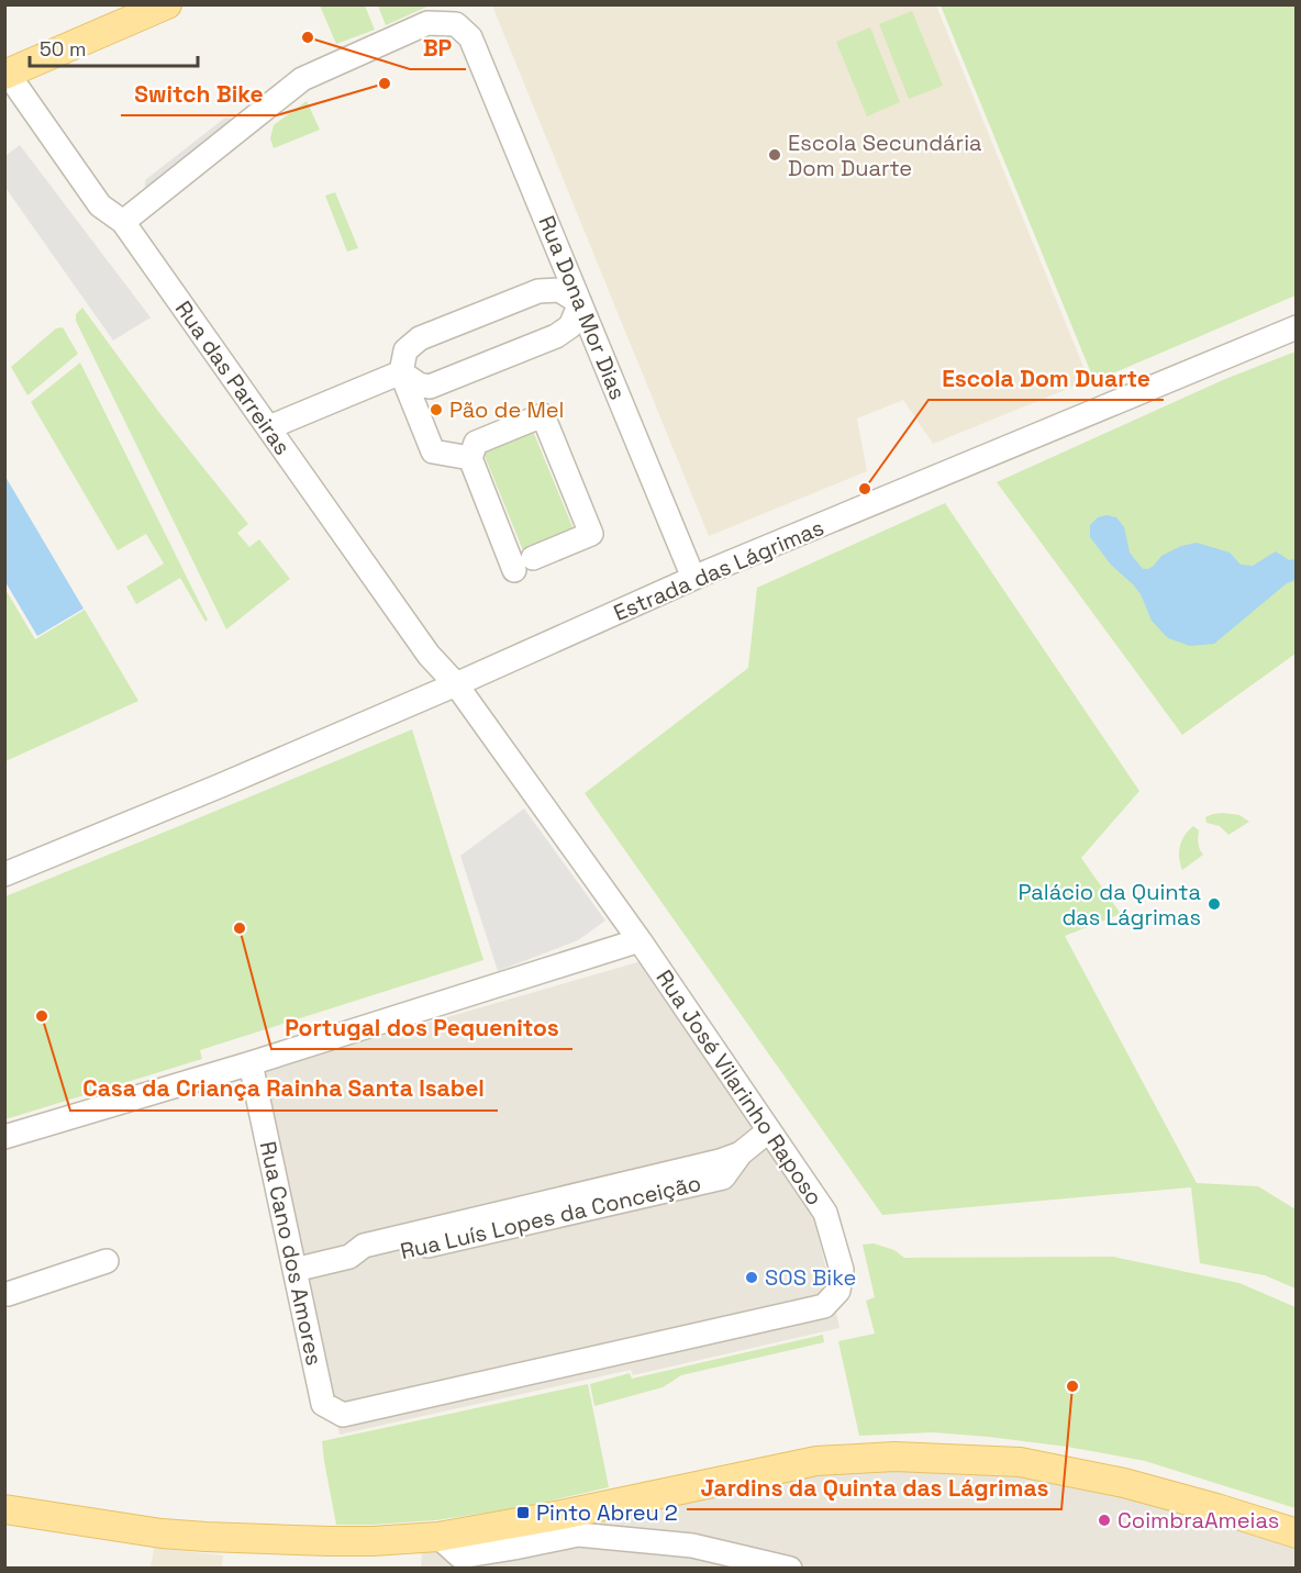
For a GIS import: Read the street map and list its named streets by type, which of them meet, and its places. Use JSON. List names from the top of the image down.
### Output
{
  "streets": {
    "street": [
      "Rua Dona Mor Dias",
      "Rua das Parreiras",
      "Estrada das Lágrimas",
      "Rua José Vilarinho Raposo",
      "Rua Luís Lopes da Conceição",
      "Rua Cano dos Amores"
    ]
  },
  "crossings": [
    ["Rua Dona Mor Dias", "Rua das Parreiras"],
    ["Rua Dona Mor Dias", "Estrada das Lágrimas"],
    ["Rua das Parreiras", "Estrada das Lágrimas"],
    ["Rua das Parreiras", "Rua José Vilarinho Raposo"],
    ["Estrada das Lágrimas", "Rua José Vilarinho Raposo"],
    ["Rua José Vilarinho Raposo", "Rua Luís Lopes da Conceição"],
    ["Rua José Vilarinho Raposo", "Rua Cano dos Amores"],
    ["Rua Luís Lopes da Conceição", "Rua Cano dos Amores"]
  ],
  "places": {
    "other": [
      "BP",
      "Switch Bike",
      "Escola Secundária Dom Duarte",
      "Pão de Mel",
      "Escola Dom Duarte",
      "Palácio da Quinta das Lágrimas",
      "Portugal dos Pequenitos",
      "Casa da Criança Rainha Santa Isabel",
      "SOS Bike",
      "Jardins da Quinta das Lágrimas",
      "CoimbraAmeias"
    ],
    "transit": ["Pinto Abreu 2"]
  },
  "scale_bar": "50 m"
}
